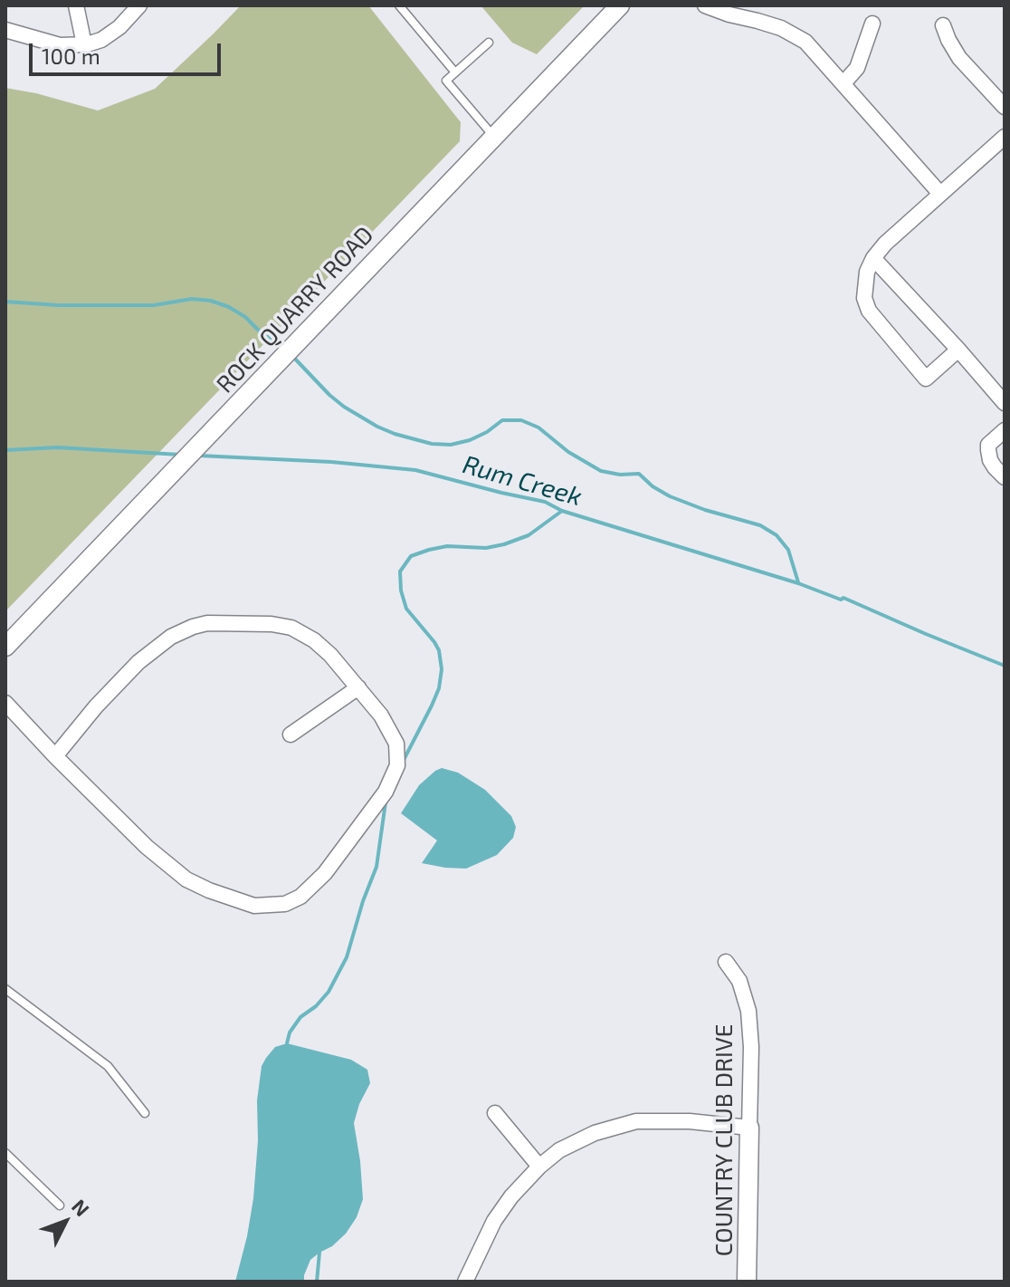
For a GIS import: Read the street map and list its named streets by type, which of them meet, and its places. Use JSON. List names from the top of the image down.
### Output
{
  "streets": {
    "street": ["ROCK QUARRY ROAD", "COUNTRY CLUB DRIVE"]
  },
  "water": ["Rum Creek"],
  "scale_bar": "100 m",
  "north": "top right"
}
